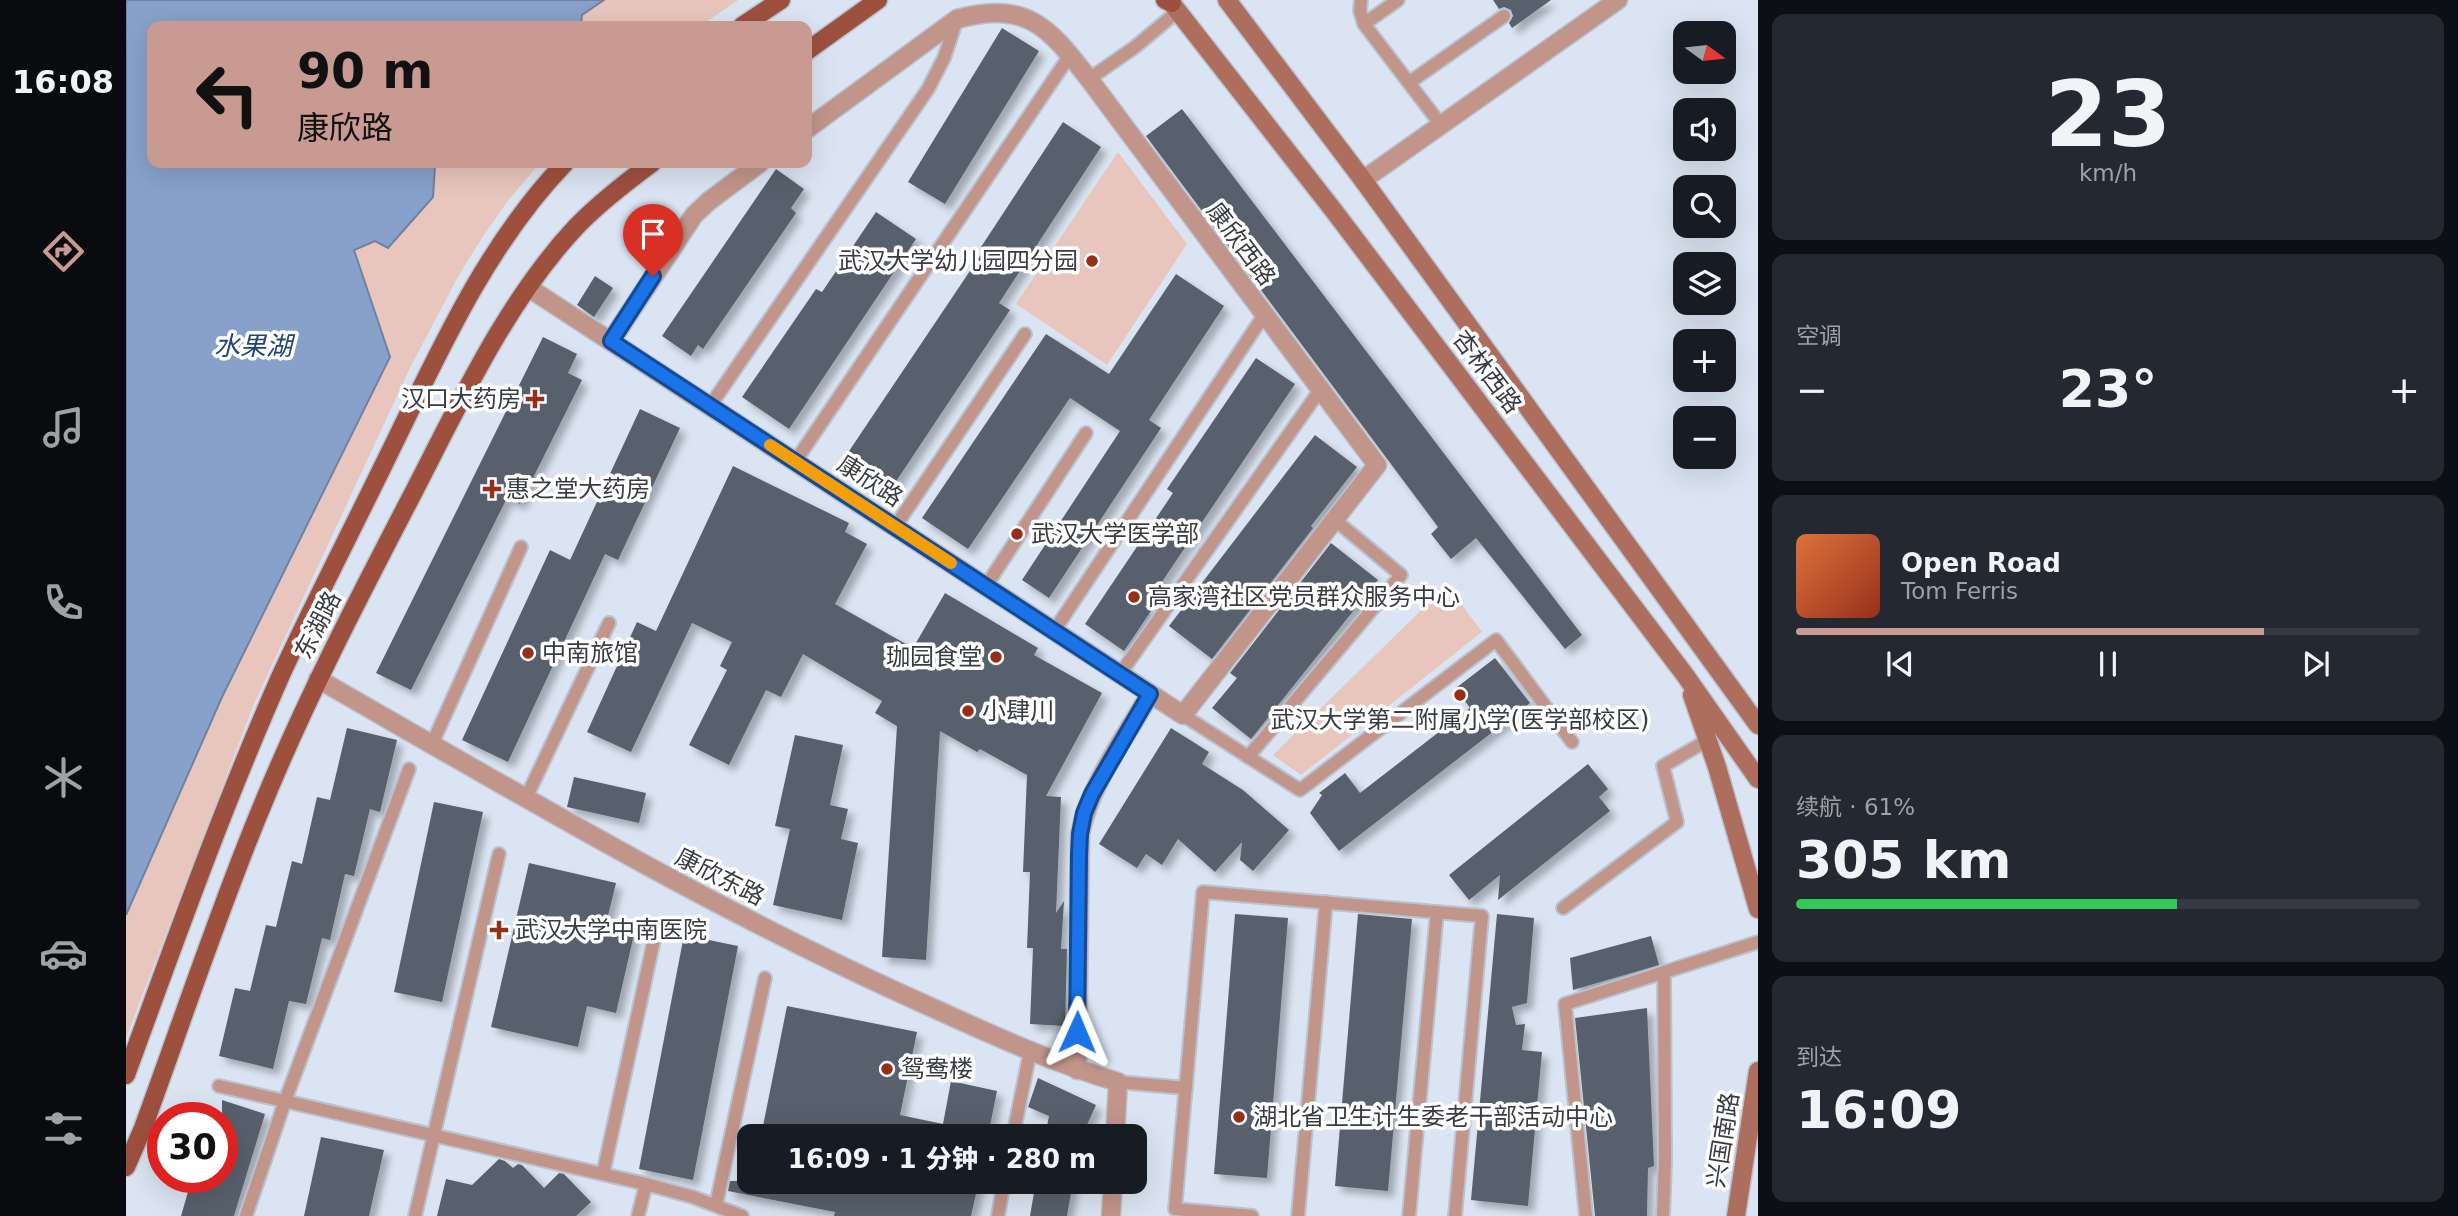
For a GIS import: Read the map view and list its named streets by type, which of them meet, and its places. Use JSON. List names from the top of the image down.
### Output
{
  "streets": {
    "main road": ["杏林西路", "东湖路", "兴国南路"],
    "street": ["康欣西路", "康欣路", "康欣东路"]
  },
  "crossings": [
    ["康欣西路", "康欣路"],
    ["康欣路", "东湖路"],
    ["东湖路", "康欣东路"]
  ],
  "water": ["水果湖"],
  "places": {
    "other": [
      "武汉大学幼儿园四分园",
      "武汉大学医学部",
      "高家湾社区党员群众服务中心",
      "中南旅馆",
      "珈园食堂",
      "武汉大学第二附属小学(医学部校区)",
      "小肆川",
      "鸳鸯楼",
      "湖北省卫生计生委老干部活动中心"
    ],
    "health": ["汉口大药房", "惠之堂大药房", "武汉大学中南医院"]
  },
  "north": "right",
  "page": {
    "tabs": "16:08",
    "tile": [
      ["23", "km/h"],
      "空调",
      ["续航 · 61%", "305 km"],
      ["到达", "16:09"]
    ],
    "map_buttons": ["+", "−"],
    "turn": ["90 m", "康欣路"],
    "heat": ["−", "23°", "+"],
    "song": ["Open Road", "Tom Ferris"],
    "limit": "30",
    "trip": "16:09 · 1 分钟 · 280 m"
  }
}
